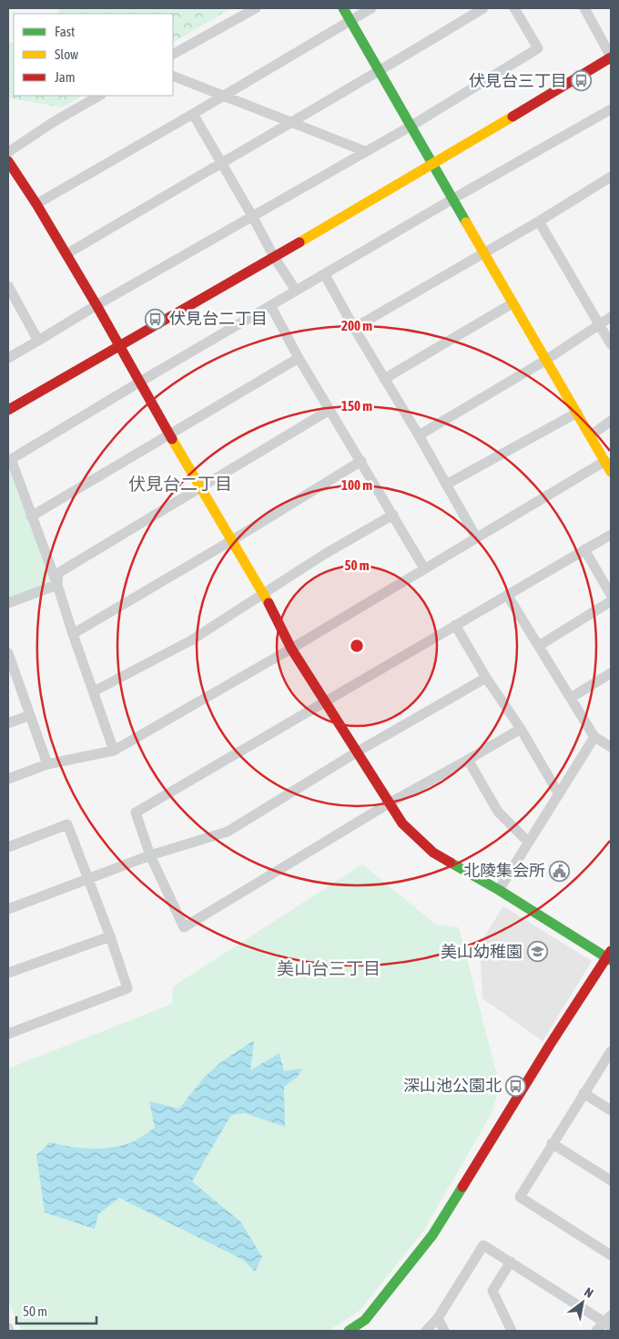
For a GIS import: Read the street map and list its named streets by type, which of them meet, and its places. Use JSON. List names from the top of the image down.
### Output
{
  "districts": ["伏見台二丁目", "美山台三丁目"],
  "places": {
    "bus stop": ["伏見台三丁目", "伏見台二丁目", "深山池公園北"],
    "public building": ["北陵集会所"],
    "school or university": ["美山幼稚園"]
  },
  "legend": ["Fast", "Slow", "Jam"],
  "scale_bar": "50 m",
  "north": "top right",
  "rings": [
    "200 m",
    "150 m",
    "100 m",
    "50 m"
  ]
}
